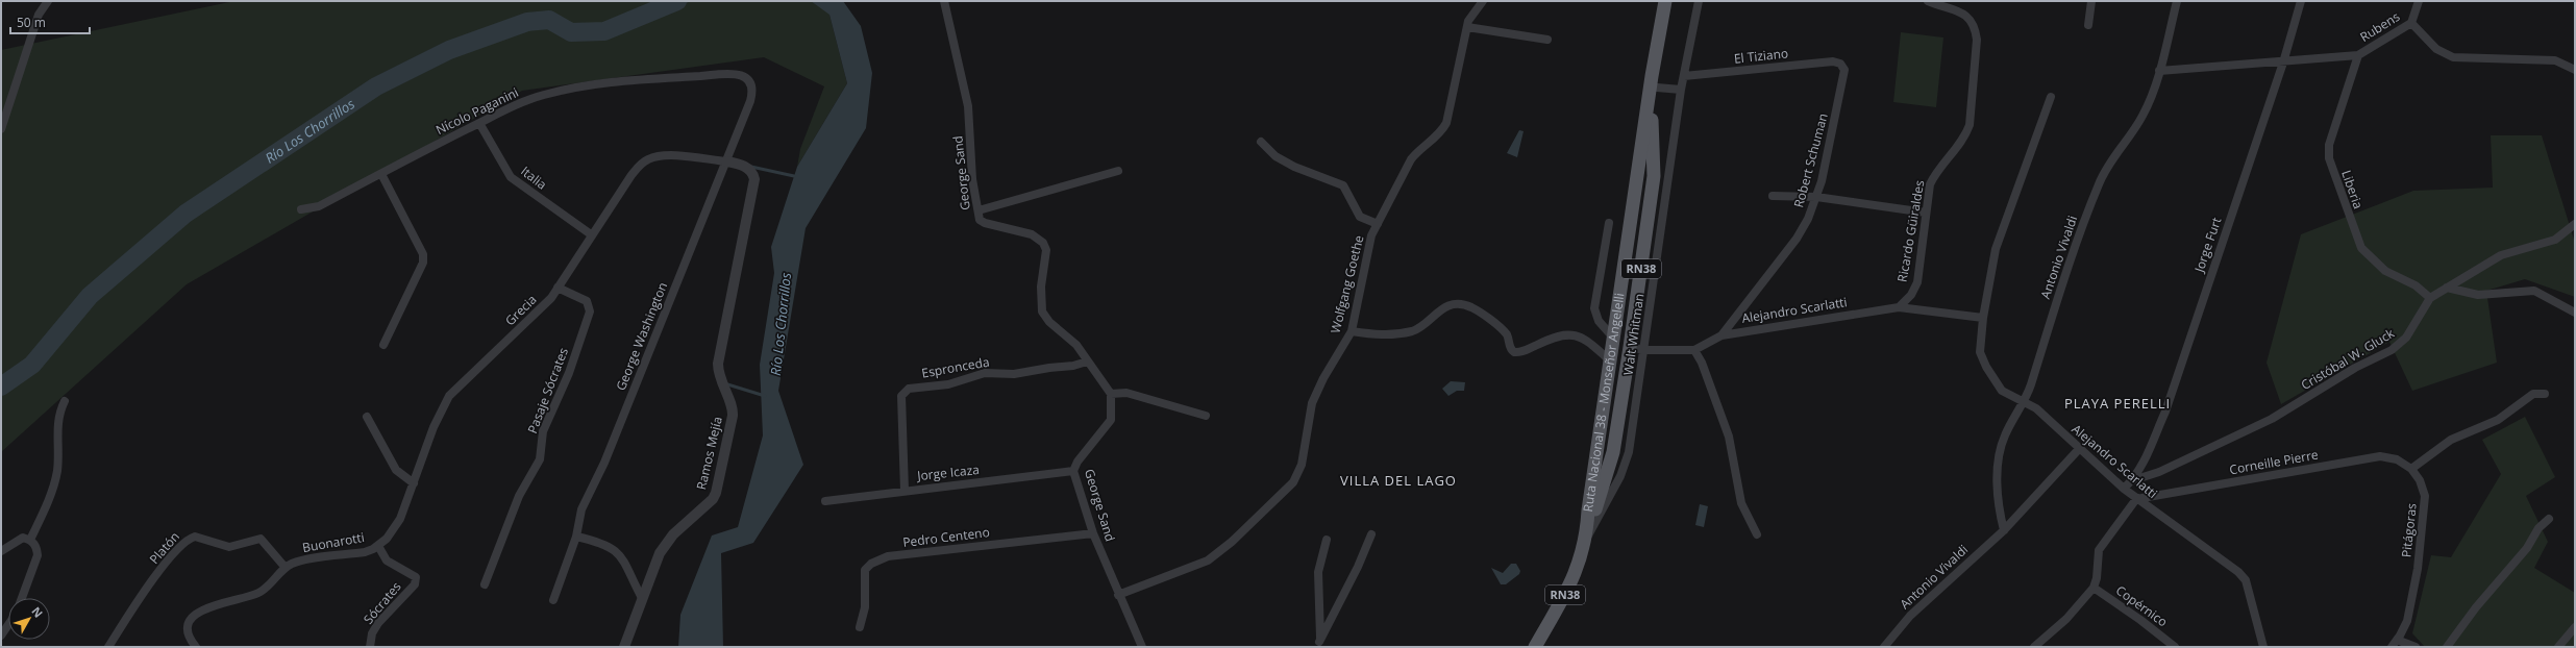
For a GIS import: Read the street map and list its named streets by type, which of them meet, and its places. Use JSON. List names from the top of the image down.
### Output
{
  "streets": {
    "main road": ["RN38", "Ruta Nacional 38 - Monseñor Angelelli"],
    "street": [
      "Rubens",
      "El Tiziano",
      "Nícolo Paganini",
      "Robert Schuman",
      "George Sand",
      "Italia",
      "Liberia",
      "Ricardo Güiraldes",
      "Jorge Furt",
      "Antonio Vivaldi",
      "Wolfgang Goethe",
      "Grecia",
      "Alejandro Scarlatti",
      "Walt Whitman",
      "George Washington",
      "Cristóbal W. Gluck",
      "Espronceda",
      "Pasaje Sócrates",
      "Ramos Mejía",
      "Corneille Pierre",
      "Jorge Icaza",
      "Pitágoras",
      "Pedro Centeno",
      "Buonarotti",
      "Platón",
      "Sócrates",
      "Copérnico"
    ]
  },
  "crossings": [
    ["Rubens", "Liberia"],
    ["Rubens", "Jorge Furt"],
    ["Rubens", "Antonio Vivaldi"],
    ["El Tiziano", "Robert Schuman"],
    ["El Tiziano", "Walt Whitman"],
    ["Nícolo Paganini", "Italia"],
    ["Nícolo Paganini", "George Washington"],
    ["Robert Schuman", "Alejandro Scarlatti"],
    ["George Sand", "Wolfgang Goethe"],
    ["George Sand", "Espronceda"],
    ["George Sand", "Jorge Icaza"],
    ["George Sand", "Pedro Centeno"],
    ["Italia", "Grecia"],
    ["Liberia", "Cristóbal W. Gluck"],
    ["Ricardo Güiraldes", "Alejandro Scarlatti"],
    ["Jorge Furt", "Alejandro Scarlatti"],
    ["Jorge Furt", "Cristóbal W. Gluck"],
    ["Antonio Vivaldi", "Alejandro Scarlatti"],
    ["Grecia", "George Washington"],
    ["Grecia", "Pasaje Sócrates"],
    ["Grecia", "Ramos Mejía"],
    ["Grecia", "Buonarotti"],
    ["Grecia", "Sócrates"],
    ["Alejandro Scarlatti", "Walt Whitman"],
    ["Alejandro Scarlatti", "Ruta Nacional 38 - Monseñor Angelelli"],
    ["Alejandro Scarlatti", "Corneille Pierre"],
    ["Walt Whitman", "Ruta Nacional 38 - Monseñor Angelelli"],
    ["George Washington", "Ramos Mejía"],
    ["Espronceda", "Jorge Icaza"],
    ["Corneille Pierre", "Pitágoras"],
    ["Buonarotti", "Platón"],
    ["Buonarotti", "Sócrates"]
  ],
  "districts": ["PLAYA PERELLI", "VILLA DEL LAGO"],
  "water": ["Río Los Chorrillos"],
  "scale_bar": "50 m",
  "north": "top right"
}
